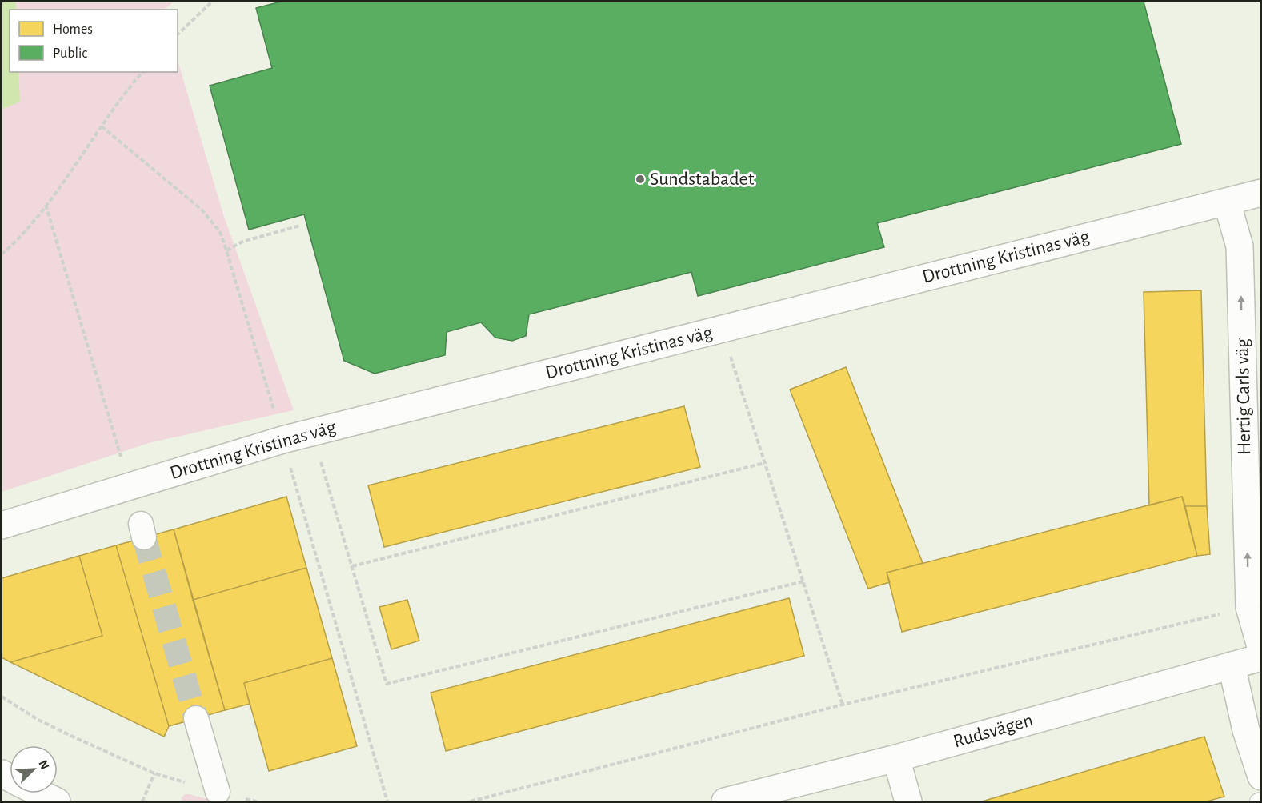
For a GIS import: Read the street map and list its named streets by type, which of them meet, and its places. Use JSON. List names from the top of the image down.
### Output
{
  "streets": {
    "street": ["Drottning Kristinas väg", "Hertig Carls väg", "Rudsvägen"]
  },
  "crossings": [
    ["Drottning Kristinas väg", "Hertig Carls väg"]
  ],
  "one_way": ["Hertig Carls väg"],
  "places": ["Sundstabadet"],
  "legend": ["Homes", "Public"],
  "north": "top right"
}
